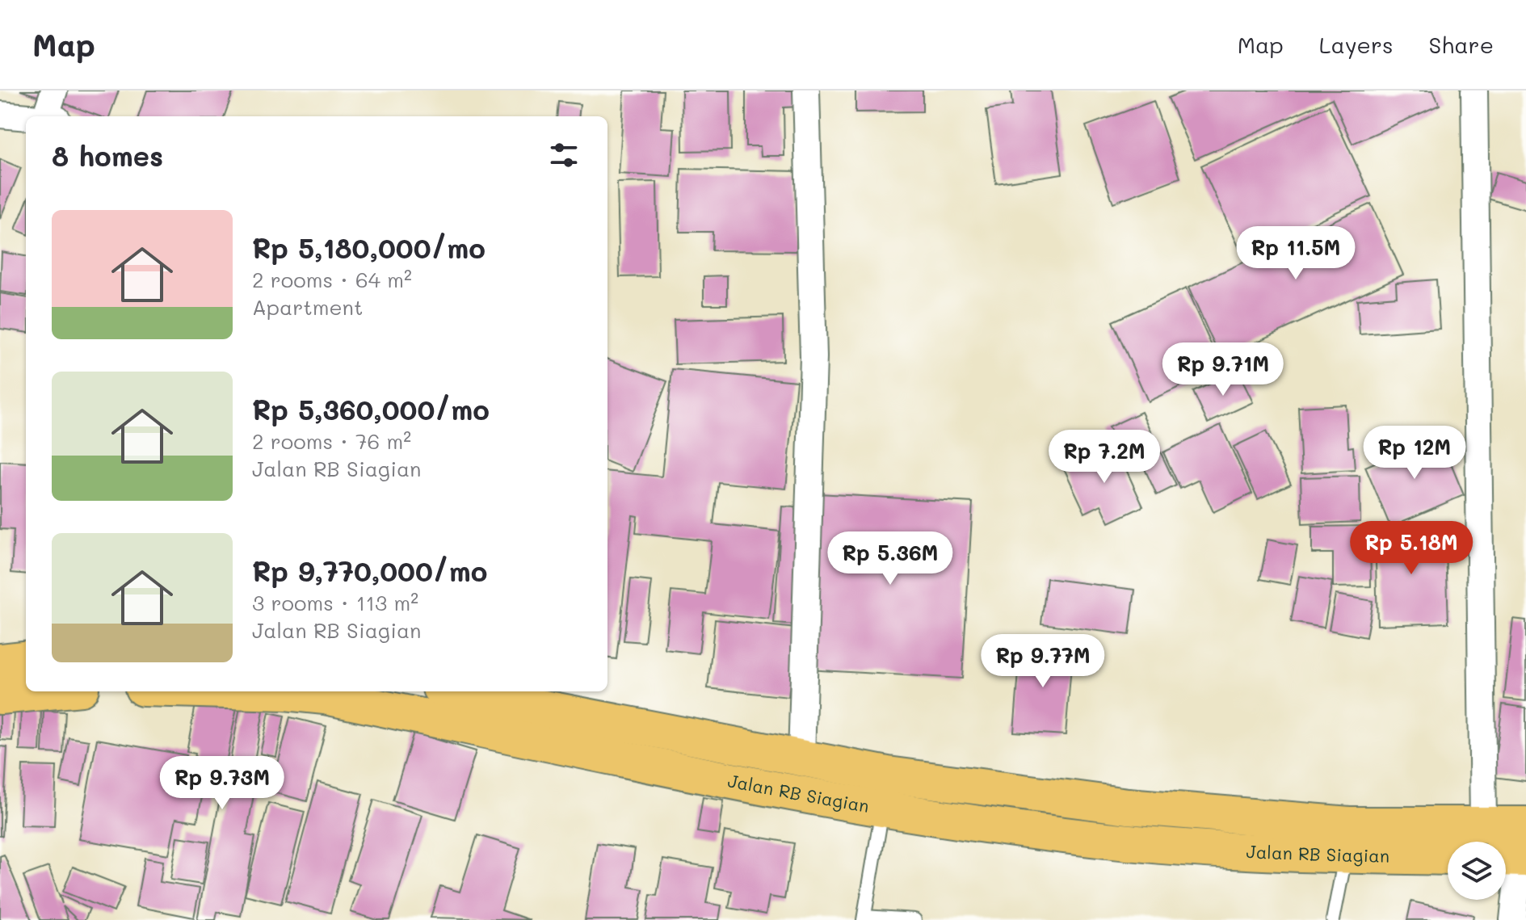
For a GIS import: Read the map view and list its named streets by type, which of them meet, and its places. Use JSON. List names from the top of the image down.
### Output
{
  "streets": {
    "highway": ["Jalan RB Siagian"]
  },
  "page": {
    "header": "Map",
    "nav": ["Map", "Layers", "Share"],
    "heading": "8 homes",
    "list": [
      {
        "name": "Rp 5,180,000/mo",
        "note": "2 rooms · 64 m² · Apartment"
      },
      {
        "name": "Rp 5,360,000/mo",
        "note": "2 rooms · 76 m² · Jalan RB Siagian"
      },
      {
        "name": "Rp 9,770,000/mo",
        "note": "3 rooms · 113 m² · Jalan RB Siagian"
      }
    ],
    "price": [
      "Rp 11.5M",
      "Rp 9.71M",
      "Rp 12M",
      "Rp 7.2M",
      "Rp 5.18M",
      "Rp 5.36M",
      "Rp 9.77M",
      "Rp 9.73M"
    ]
  }
}
